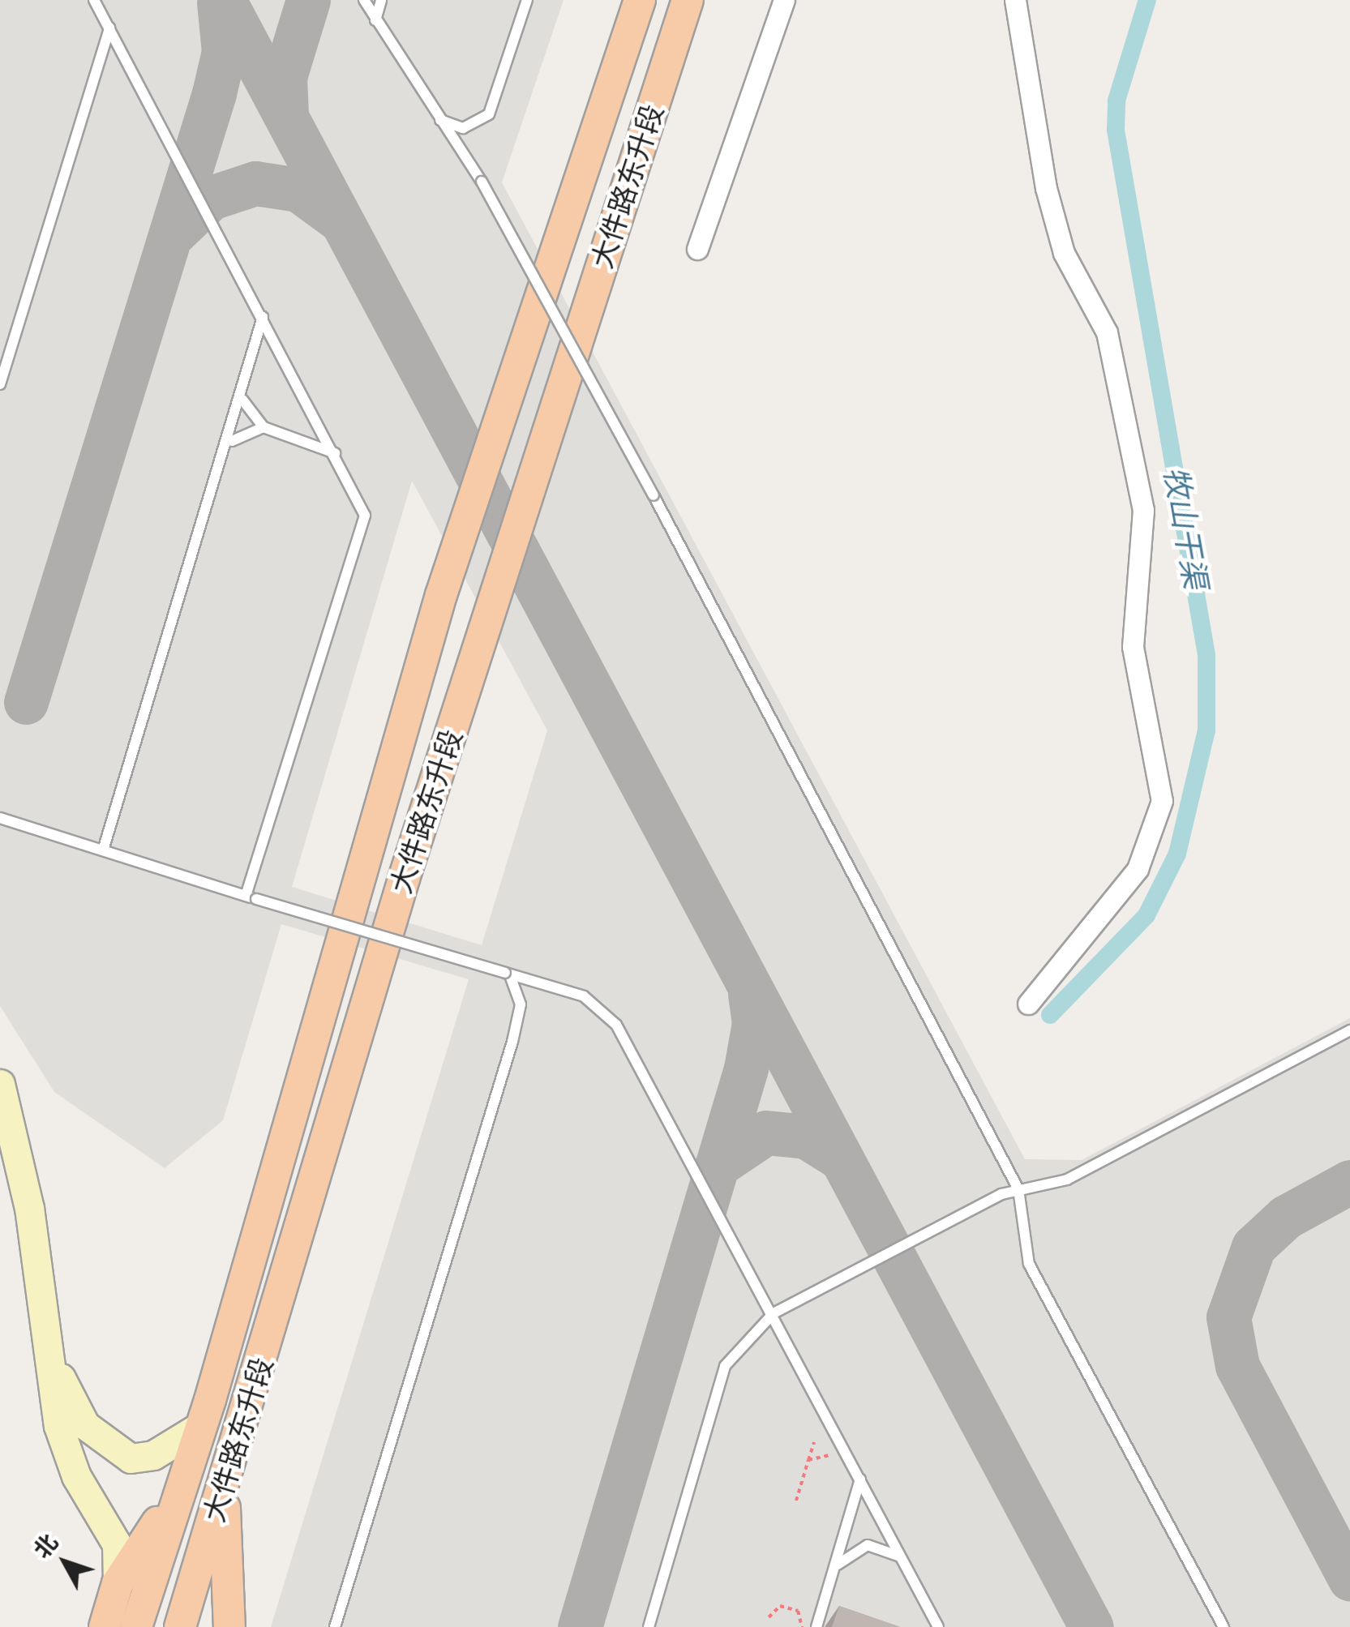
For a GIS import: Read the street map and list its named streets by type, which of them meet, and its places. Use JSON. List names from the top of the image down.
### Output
{
  "streets": {
    "main road": ["大件路东升段"]
  },
  "water": ["牧山干渠"],
  "north": "top left"
}
